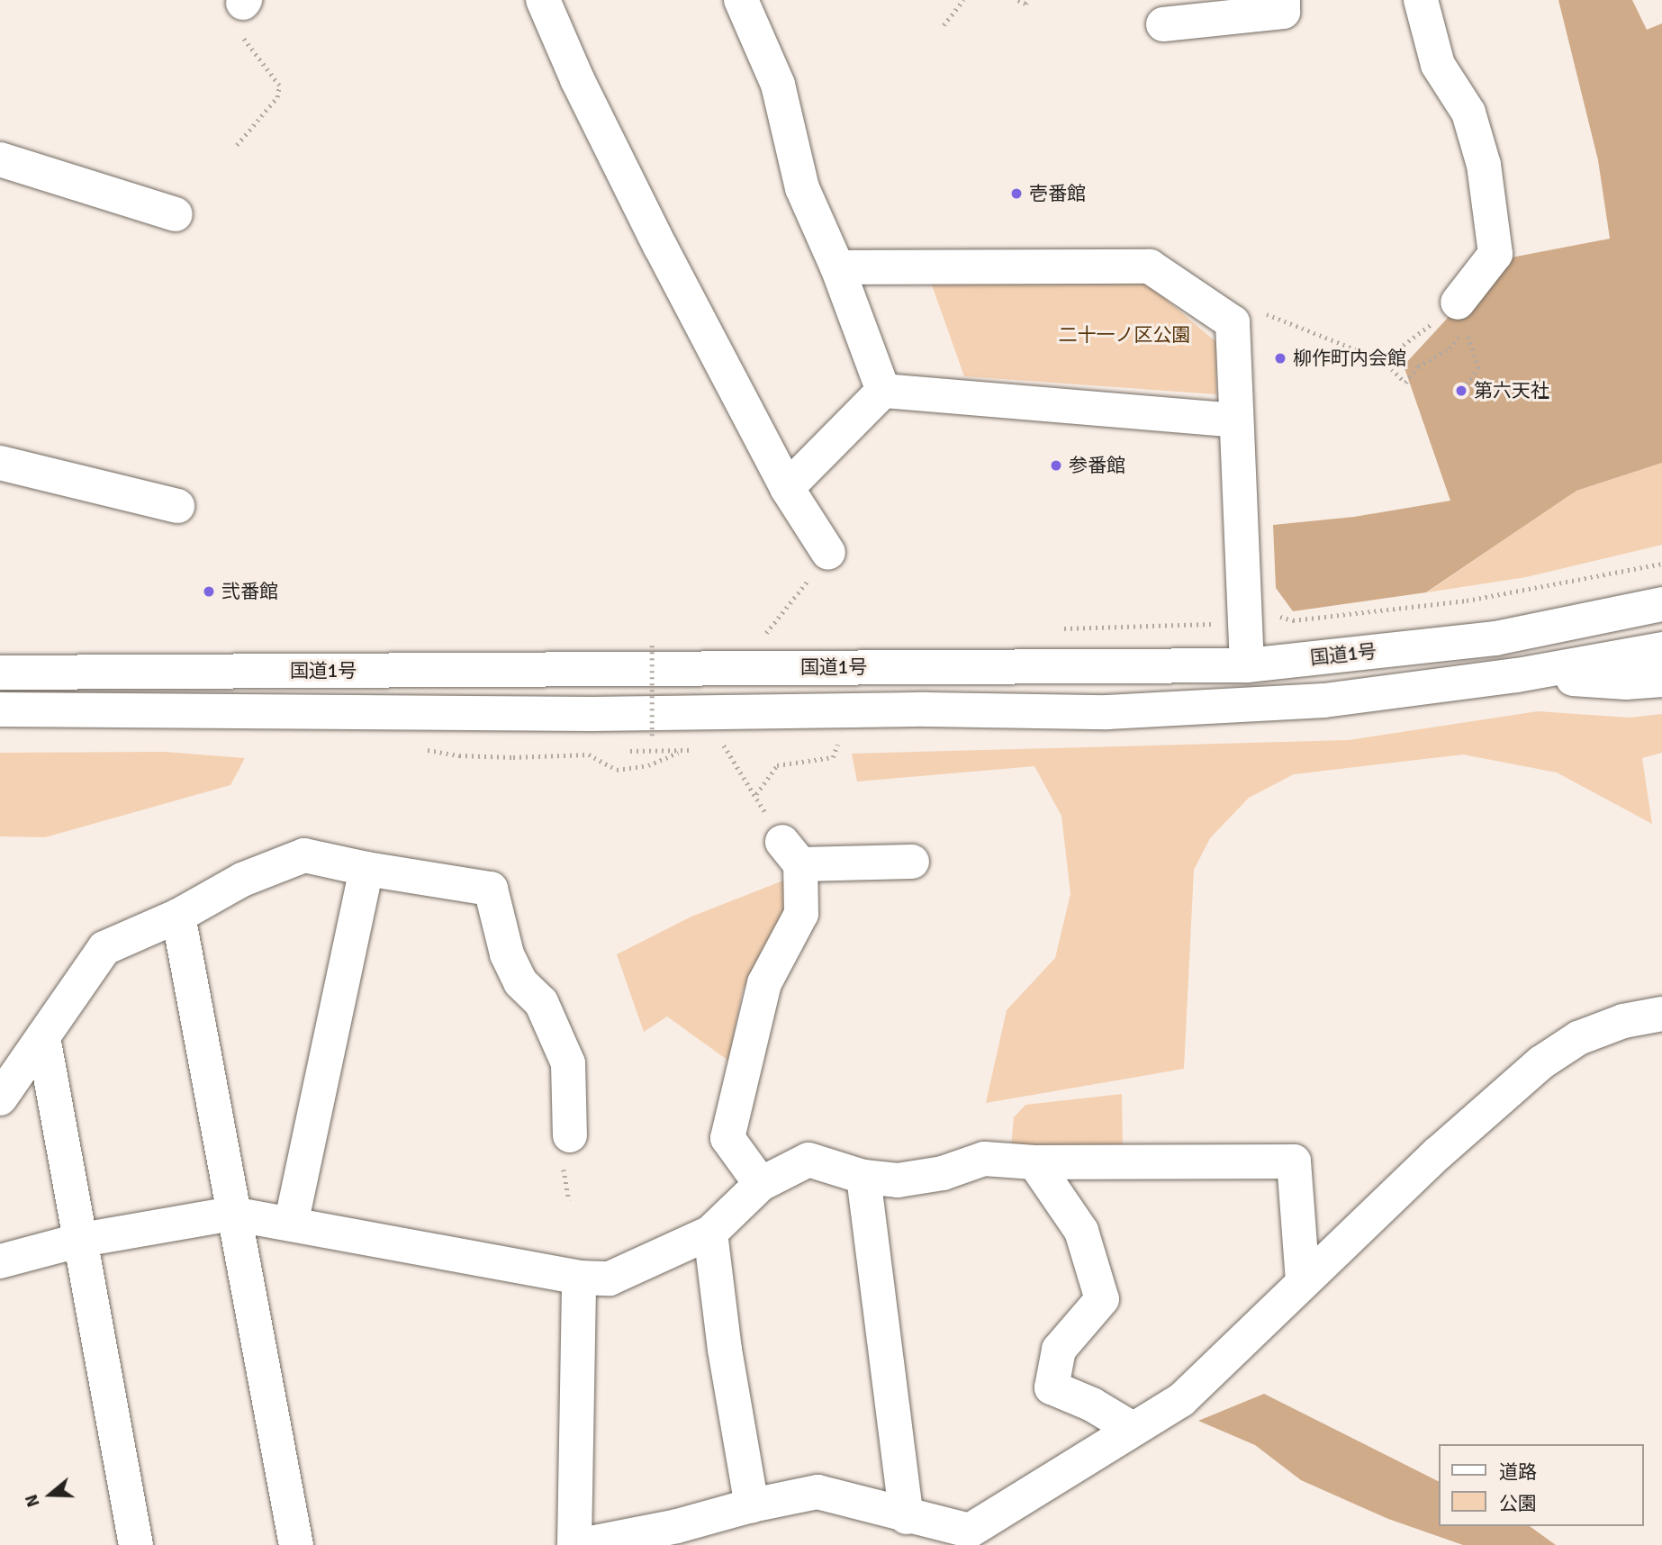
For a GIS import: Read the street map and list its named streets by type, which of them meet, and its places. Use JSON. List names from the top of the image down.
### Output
{
  "streets": {
    "main road": ["国道1号"]
  },
  "parks": ["二十一ノ区公園"],
  "places": [
    "壱番館",
    "柳作町内会館",
    "第六天社",
    "参番館",
    "弐番館"
  ],
  "legend": ["道路", "公園"],
  "north": "left"
}
